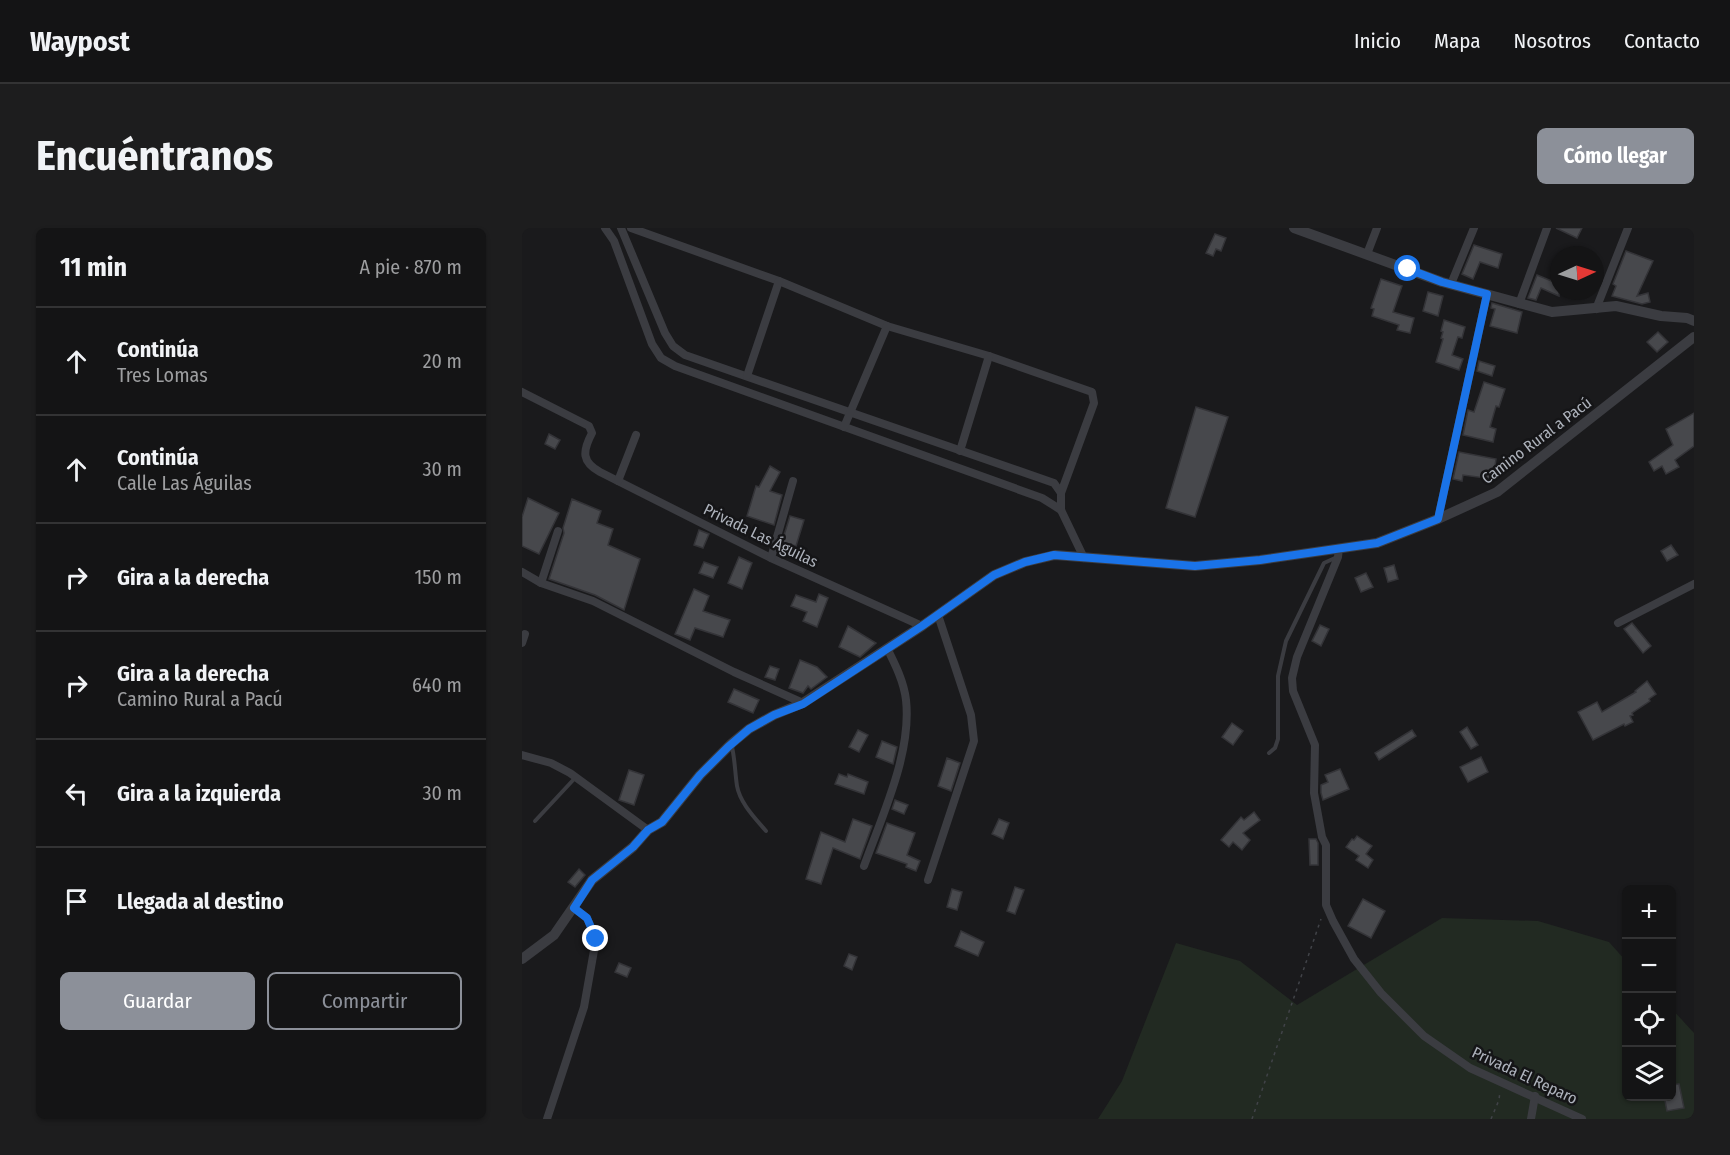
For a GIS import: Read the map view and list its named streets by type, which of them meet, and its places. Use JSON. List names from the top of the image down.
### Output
{
  "streets": {
    "street": ["Camino Rural a Pacú", "Privada Las Águilas", "Privada El Reparo"]
  },
  "crossings": [
    ["Camino Rural a Pacú", "Privada Las Águilas"],
    ["Camino Rural a Pacú", "Privada El Reparo"]
  ],
  "north": "right",
  "page": {
    "header": "Waypost",
    "nav": [
      "Inicio",
      "Mapa",
      "Nosotros",
      "Contacto"
    ],
    "buttons": [
      "Cómo llegar",
      ["Guardar", "Compartir"]
    ],
    "title": "Encuéntranos",
    "heading": ["11 min", "A pie · 870 m"],
    "list": [
      ["Continúa", "Tres Lomas", "20 m"],
      ["Continúa", "Calle Las Águilas", "30 m"],
      ["Gira a la derecha", "150 m"],
      ["Gira a la derecha", "Camino Rural a Pacú", "640 m"],
      ["Gira a la izquierda", "30 m"],
      "Llegada al destino"
    ],
    "map_buttons": ["+", "−"]
  }
}
